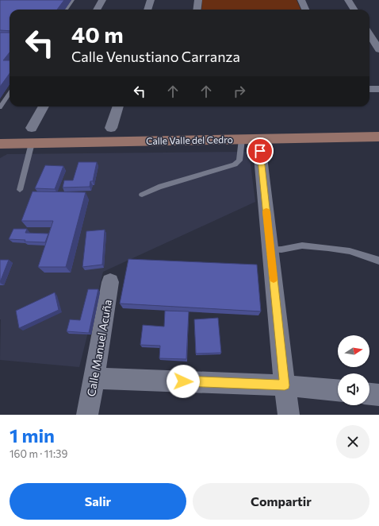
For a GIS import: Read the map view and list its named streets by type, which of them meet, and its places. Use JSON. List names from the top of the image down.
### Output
{
  "streets": {
    "street": ["Calle Valle del Cedro", "Calle Manuel Acuña"]
  },
  "north": "right",
  "page": {
    "turn": ["40 m", "Calle Venustiano Carranza"],
    "heading": ["1 min", "160 m · 11:39"],
    "buttons": ["Salir", "Compartir"]
  }
}
